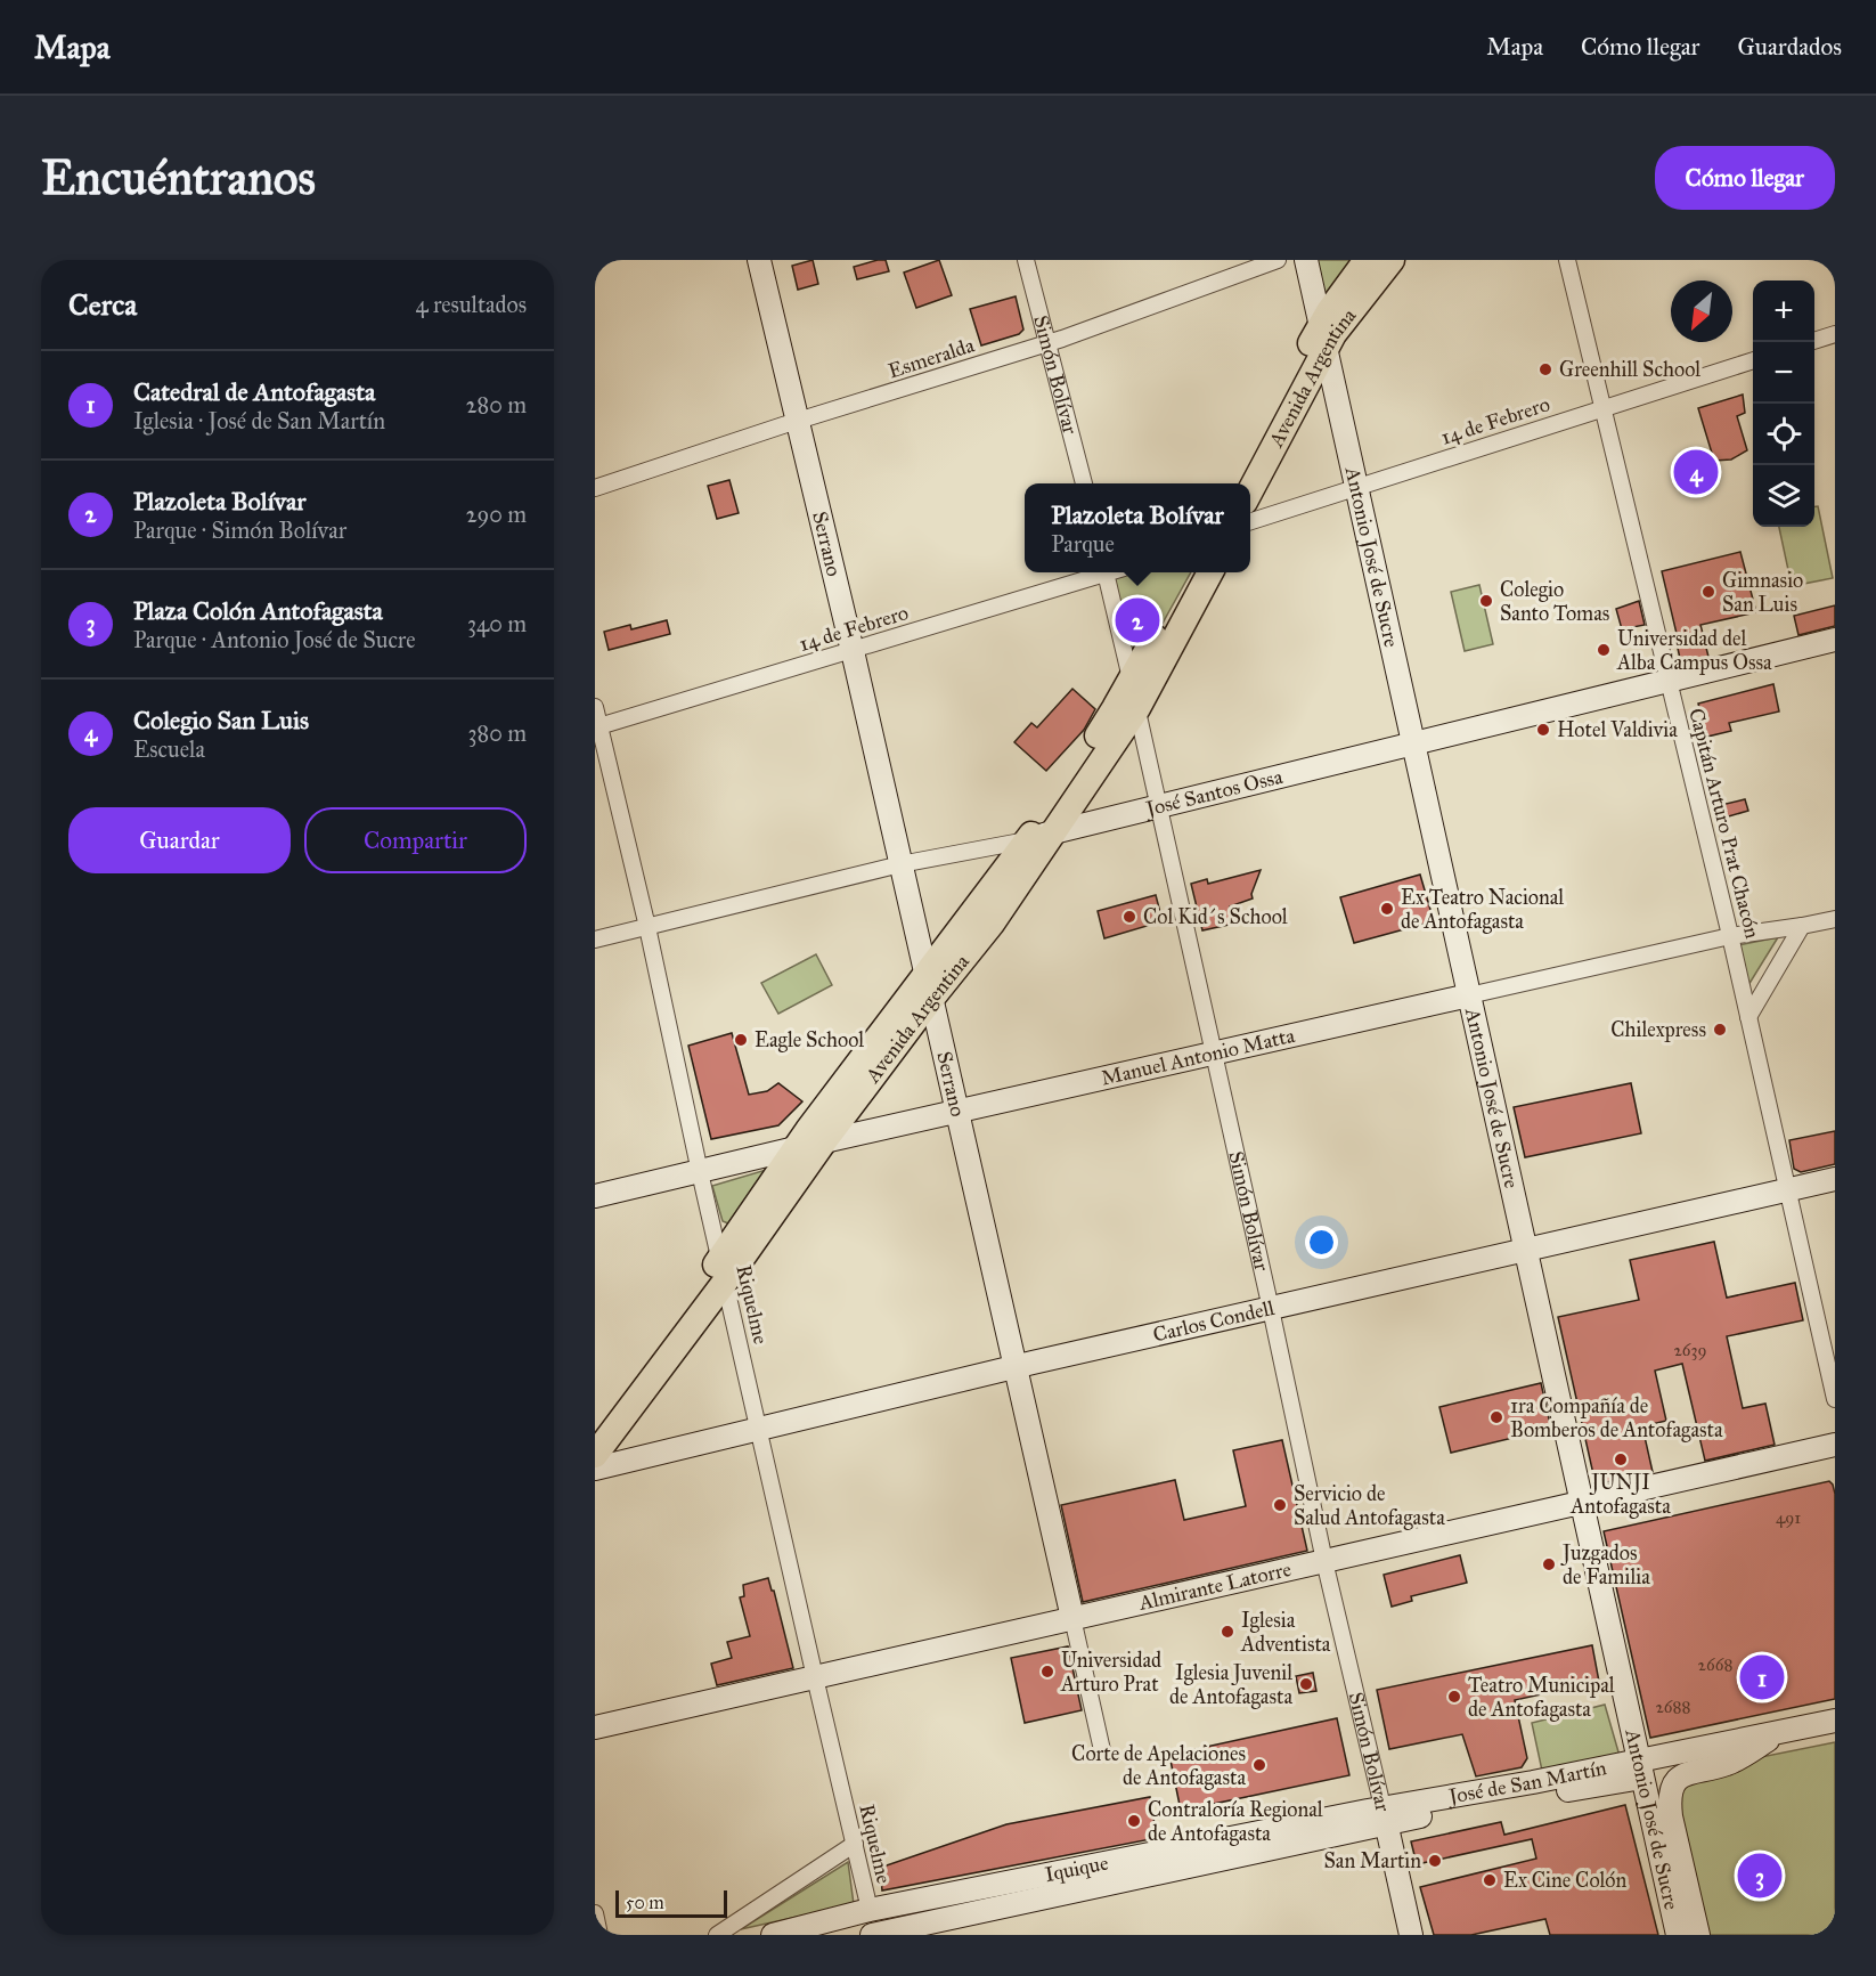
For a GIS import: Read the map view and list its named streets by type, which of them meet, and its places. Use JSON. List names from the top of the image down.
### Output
{
  "streets": {
    "main road": ["Avenida Argentina"],
    "street": [
      "Esmeralda",
      "Simón Bolívar",
      "14 de Febrero",
      "Serrano",
      "Antonio José de Sucre",
      "José Santos Ossa",
      "Capitán Arturo Prat Chacón",
      "Manuel Antonio Matta",
      "Riquelme",
      "Carlos Condell",
      "Almirante Latorre",
      "José de San Martín",
      "Iquique"
    ]
  },
  "crossings": [
    ["Esmeralda", "Simón Bolívar"],
    ["Esmeralda", "Serrano"],
    ["Simón Bolívar", "Avenida Argentina"],
    ["Simón Bolívar", "José Santos Ossa"],
    ["Simón Bolívar", "Manuel Antonio Matta"],
    ["Simón Bolívar", "Carlos Condell"],
    ["Simón Bolívar", "Almirante Latorre"],
    ["Simón Bolívar", "José de San Martín"],
    ["Simón Bolívar", "Iquique"],
    ["Avenida Argentina", "Serrano"],
    ["Avenida Argentina", "Antonio José de Sucre"],
    ["Avenida Argentina", "José Santos Ossa"],
    ["Avenida Argentina", "Manuel Antonio Matta"],
    ["Avenida Argentina", "Riquelme"],
    ["14 de Febrero", "Serrano"],
    ["14 de Febrero", "Antonio José de Sucre"],
    ["14 de Febrero", "Capitán Arturo Prat Chacón"],
    ["14 de Febrero", "Riquelme"],
    ["Serrano", "José Santos Ossa"],
    ["Serrano", "Manuel Antonio Matta"],
    ["Serrano", "Carlos Condell"],
    ["Serrano", "Almirante Latorre"],
    ["Antonio José de Sucre", "José Santos Ossa"],
    ["Antonio José de Sucre", "Manuel Antonio Matta"],
    ["Antonio José de Sucre", "Carlos Condell"],
    ["Antonio José de Sucre", "Almirante Latorre"],
    ["Antonio José de Sucre", "José de San Martín"],
    ["José Santos Ossa", "Capitán Arturo Prat Chacón"],
    ["José Santos Ossa", "Riquelme"],
    ["Capitán Arturo Prat Chacón", "Manuel Antonio Matta"],
    ["Capitán Arturo Prat Chacón", "Carlos Condell"],
    ["Manuel Antonio Matta", "Riquelme"],
    ["Riquelme", "Carlos Condell"],
    ["Riquelme", "Almirante Latorre"],
    ["Riquelme", "Iquique"],
    ["José de San Martín", "Iquique"]
  ],
  "places": [
    "Greenhill School",
    "Gimnasio San Luis",
    "Colegio Santo Tomas",
    "Universidad del Alba Campus Ossa",
    "Hotel Valdivia",
    "Ex Teatro Nacional de Antofagasta",
    "Col Kid´s School",
    "Chilexpress",
    "Eagle School",
    "1ra Compañía de Bomberos de Antofagasta",
    "JUNJI Antofagasta",
    "Servicio de Salud Antofagasta",
    "Juzgados de Familia",
    "Iglesia Adventista",
    "Universidad Arturo Prat",
    "Iglesia Juvenil de Antofagasta",
    "Teatro Municipal de Antofagasta",
    "Corte de Apelaciones de Antofagasta",
    "Contraloría Regional de Antofagasta",
    "San Martin",
    "Ex Cine Colón"
  ],
  "house_numbers": [
    "2639",
    "491",
    "2668",
    "2688"
  ],
  "scale_bar": "50 m",
  "north": "bottom left",
  "page": {
    "header": "Mapa",
    "nav": ["Mapa", "Cómo llegar", "Guardados"],
    "buttons": [
      "Cómo llegar",
      ["Guardar", "Compartir"]
    ],
    "title": "Encuéntranos",
    "heading": ["Cerca", "4 resultados"],
    "map_buttons": ["+", "−"],
    "list": [
      {
        "mark": "1",
        "name": "Catedral de Antofagasta",
        "note": "Iglesia · José de San Martín",
        "value": "280 m"
      },
      {
        "mark": "2",
        "name": "Plazoleta Bolívar",
        "note": "Parque · Simón Bolívar",
        "value": "290 m"
      },
      {
        "mark": "3",
        "name": "Plaza Colón Antofagasta",
        "note": "Parque · Antonio José de Sucre",
        "value": "340 m"
      },
      {
        "mark": "4",
        "name": "Colegio San Luis",
        "note": "Escuela",
        "value": "380 m"
      }
    ],
    "pins": [
      "4",
      "2",
      "1",
      "3"
    ],
    "popup": ["Plazoleta Bolívar", "Parque"],
    "scale": "50 m"
  }
}
